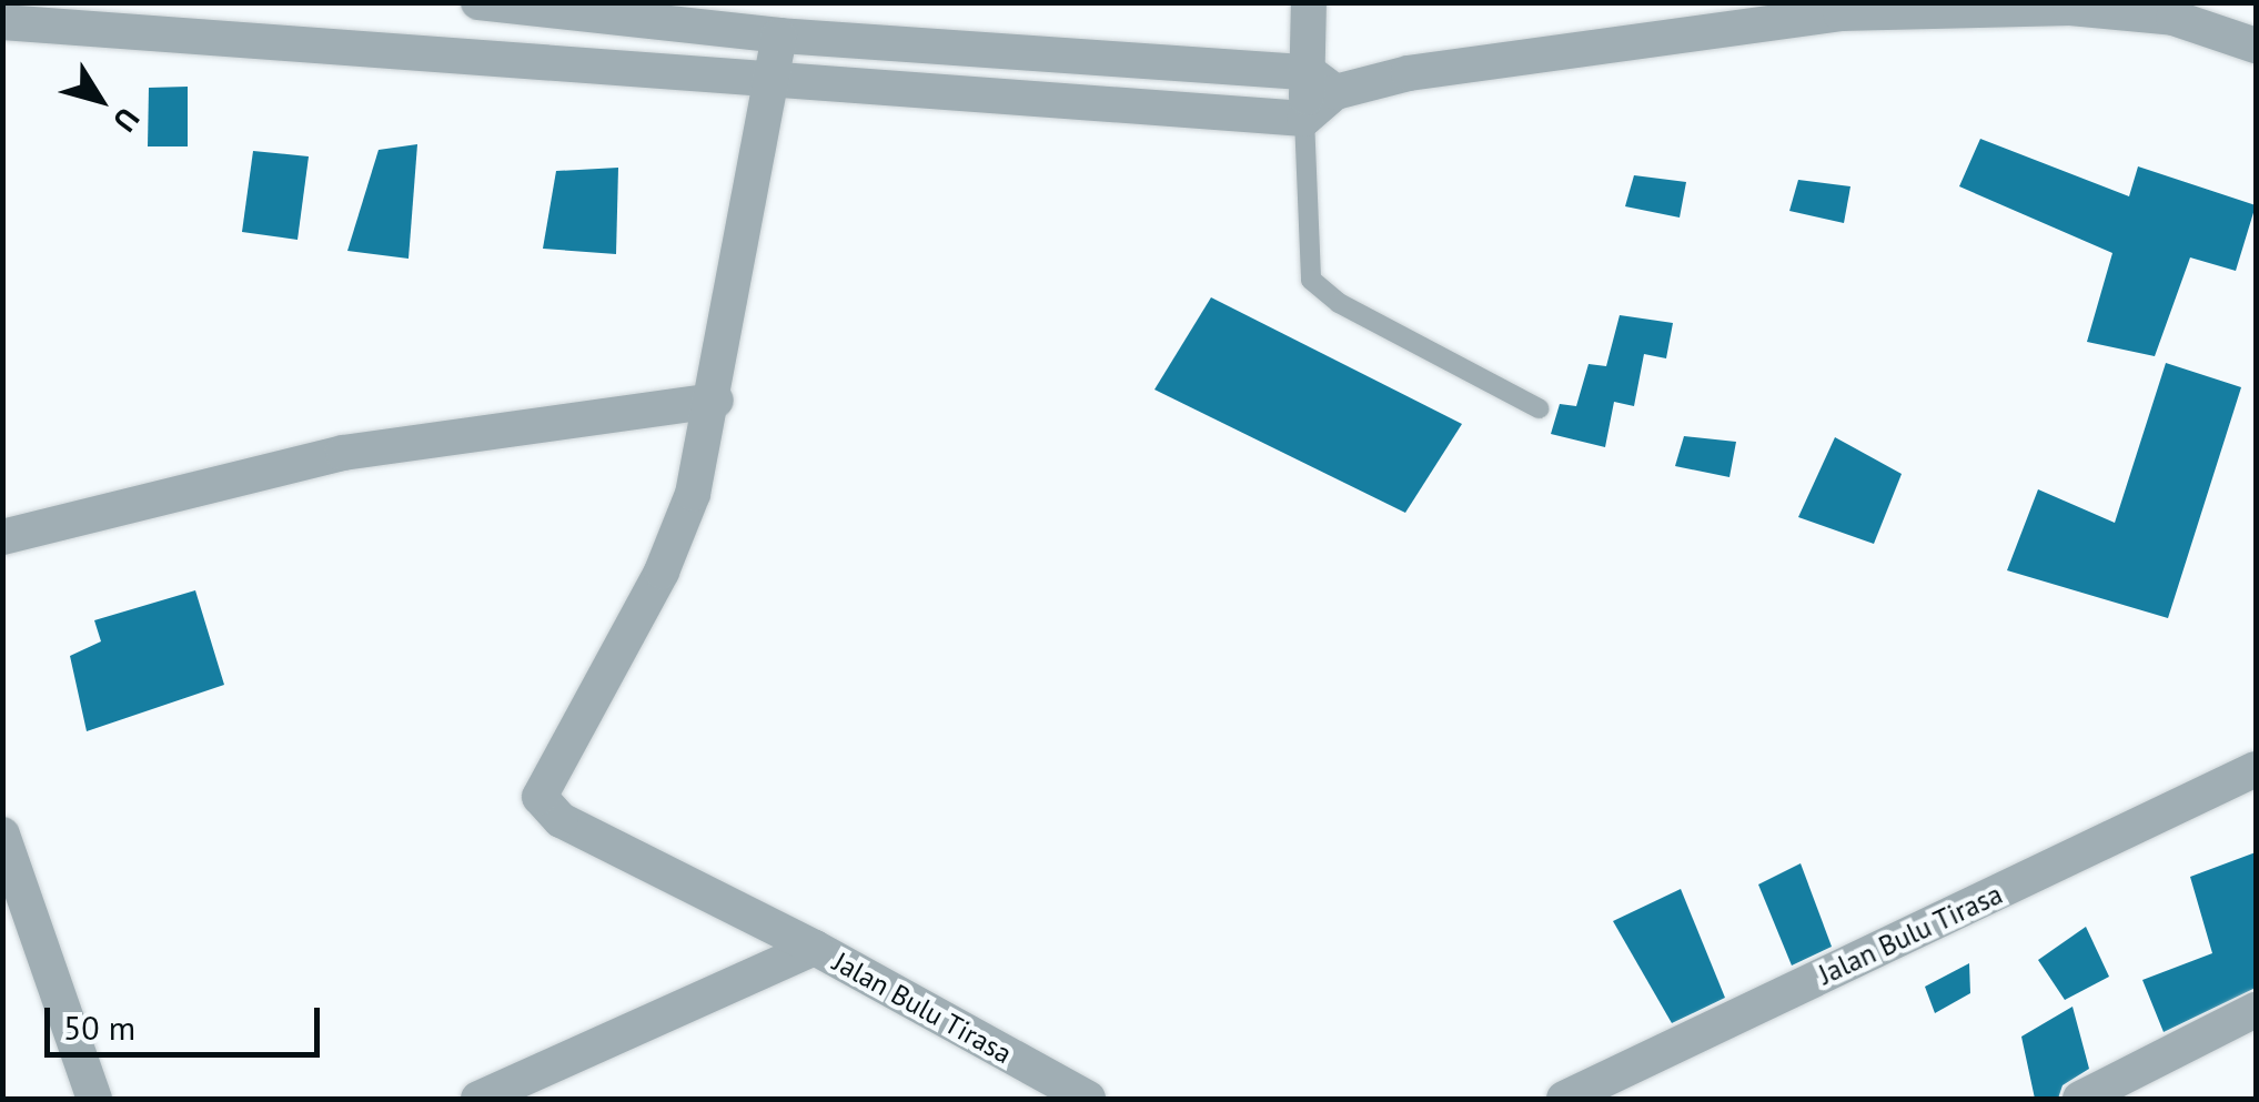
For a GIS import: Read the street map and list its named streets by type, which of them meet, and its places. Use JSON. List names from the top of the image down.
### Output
{
  "streets": {
    "street": ["Jalan Bulu Tirasa"]
  },
  "scale_bar": "50 m",
  "north": "bottom right"
}
